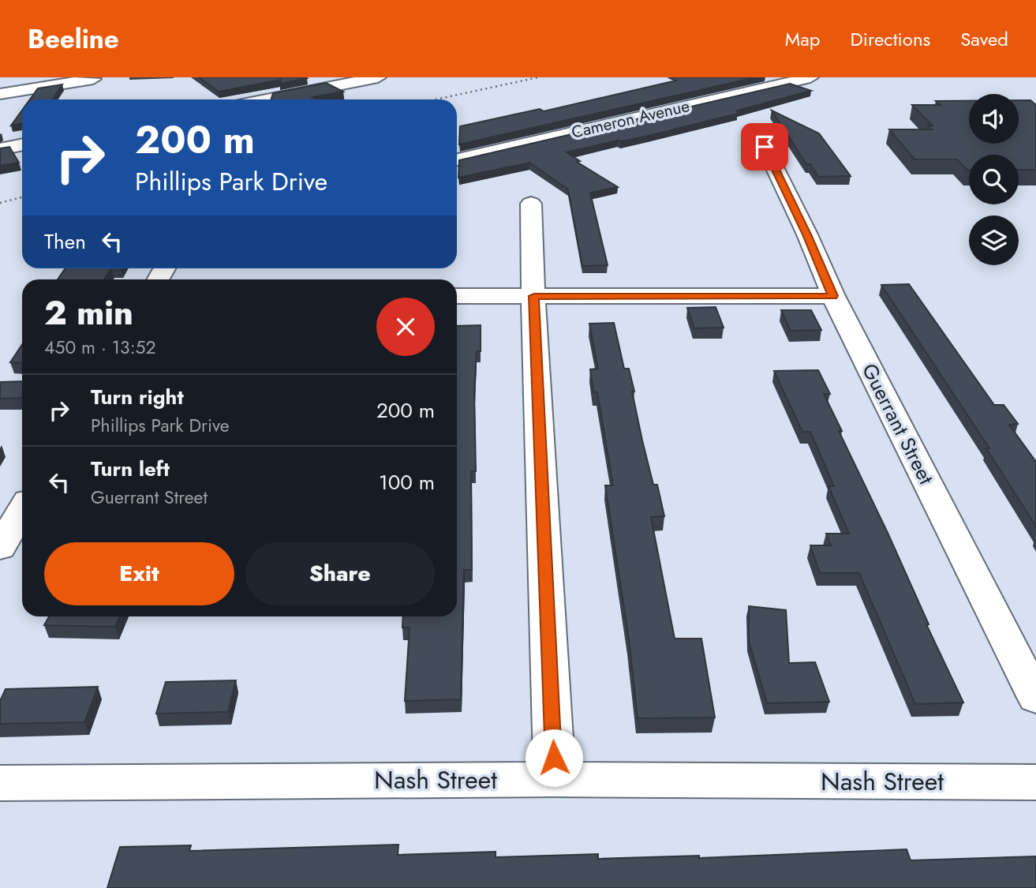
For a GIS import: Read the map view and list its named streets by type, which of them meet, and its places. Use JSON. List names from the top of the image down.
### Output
{
  "streets": {
    "street": ["Cameron Avenue", "Guerrant Street", "Nash Street"]
  },
  "page": {
    "header": "Beeline",
    "nav": ["Map", "Directions", "Saved"],
    "turn": ["200 m", "Phillips Park Drive"],
    "then": "Then",
    "heading": ["2 min", "450 m · 13:52"],
    "list": [
      {
        "name": "Turn right",
        "note": "Phillips Park Drive",
        "value": "200 m"
      },
      {
        "name": "Turn left",
        "note": "Guerrant Street",
        "value": "100 m"
      }
    ],
    "buttons": ["Exit", "Share"]
  }
}
